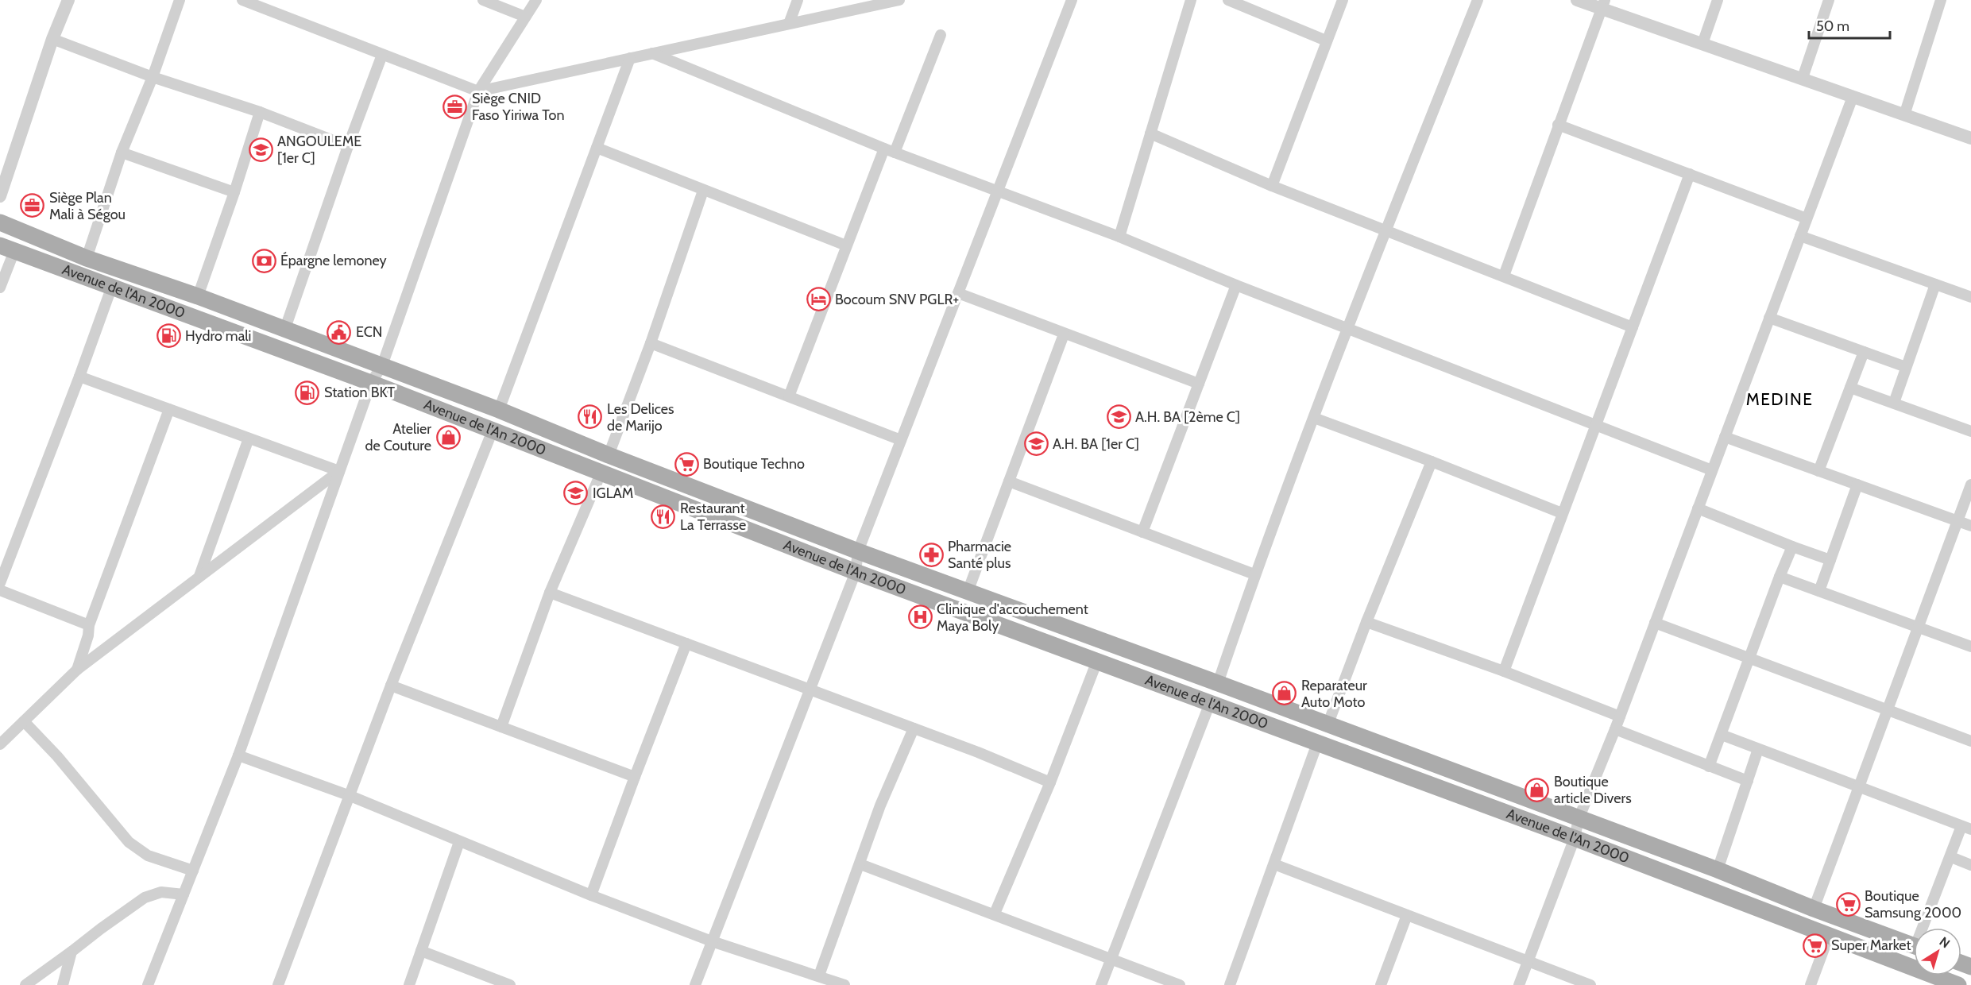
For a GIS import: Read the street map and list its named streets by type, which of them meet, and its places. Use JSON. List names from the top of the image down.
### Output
{
  "streets": {
    "main road": ["Avenue de l'An 2000"]
  },
  "districts": ["MEDINE"],
  "places": {
    "office": ["Siège CNID Faso Yiriwa Ton", "Siège Plan Mali à Ségou"],
    "school or university": [
      "ANGOULEME [1er C]",
      "A.H. BA [2ème C]",
      "A.H. BA [1er C]",
      "IGLAM"
    ],
    "bank": ["Épargne lemoney"],
    "hotel": ["Bocoum SNV PGLR+"],
    "public building": ["ECN"],
    "fuel station": ["Hydro mali", "Station BKT"],
    "restaurant": ["Les Delices de Marijo", "Restaurant La Terrasse"],
    "shop": ["Atelier de Couture", "Reparateur Auto Moto", "Boutique article Divers"],
    "supermarket": ["Boutique Techno", "Boutique Samsung 2000", "Super Market"],
    "pharmacy": ["Pharmacie Santé plus"],
    "hospital": ["Clinique d'accouchement Maya Boly"]
  },
  "scale_bar": "50 m",
  "north": "top right"
}
